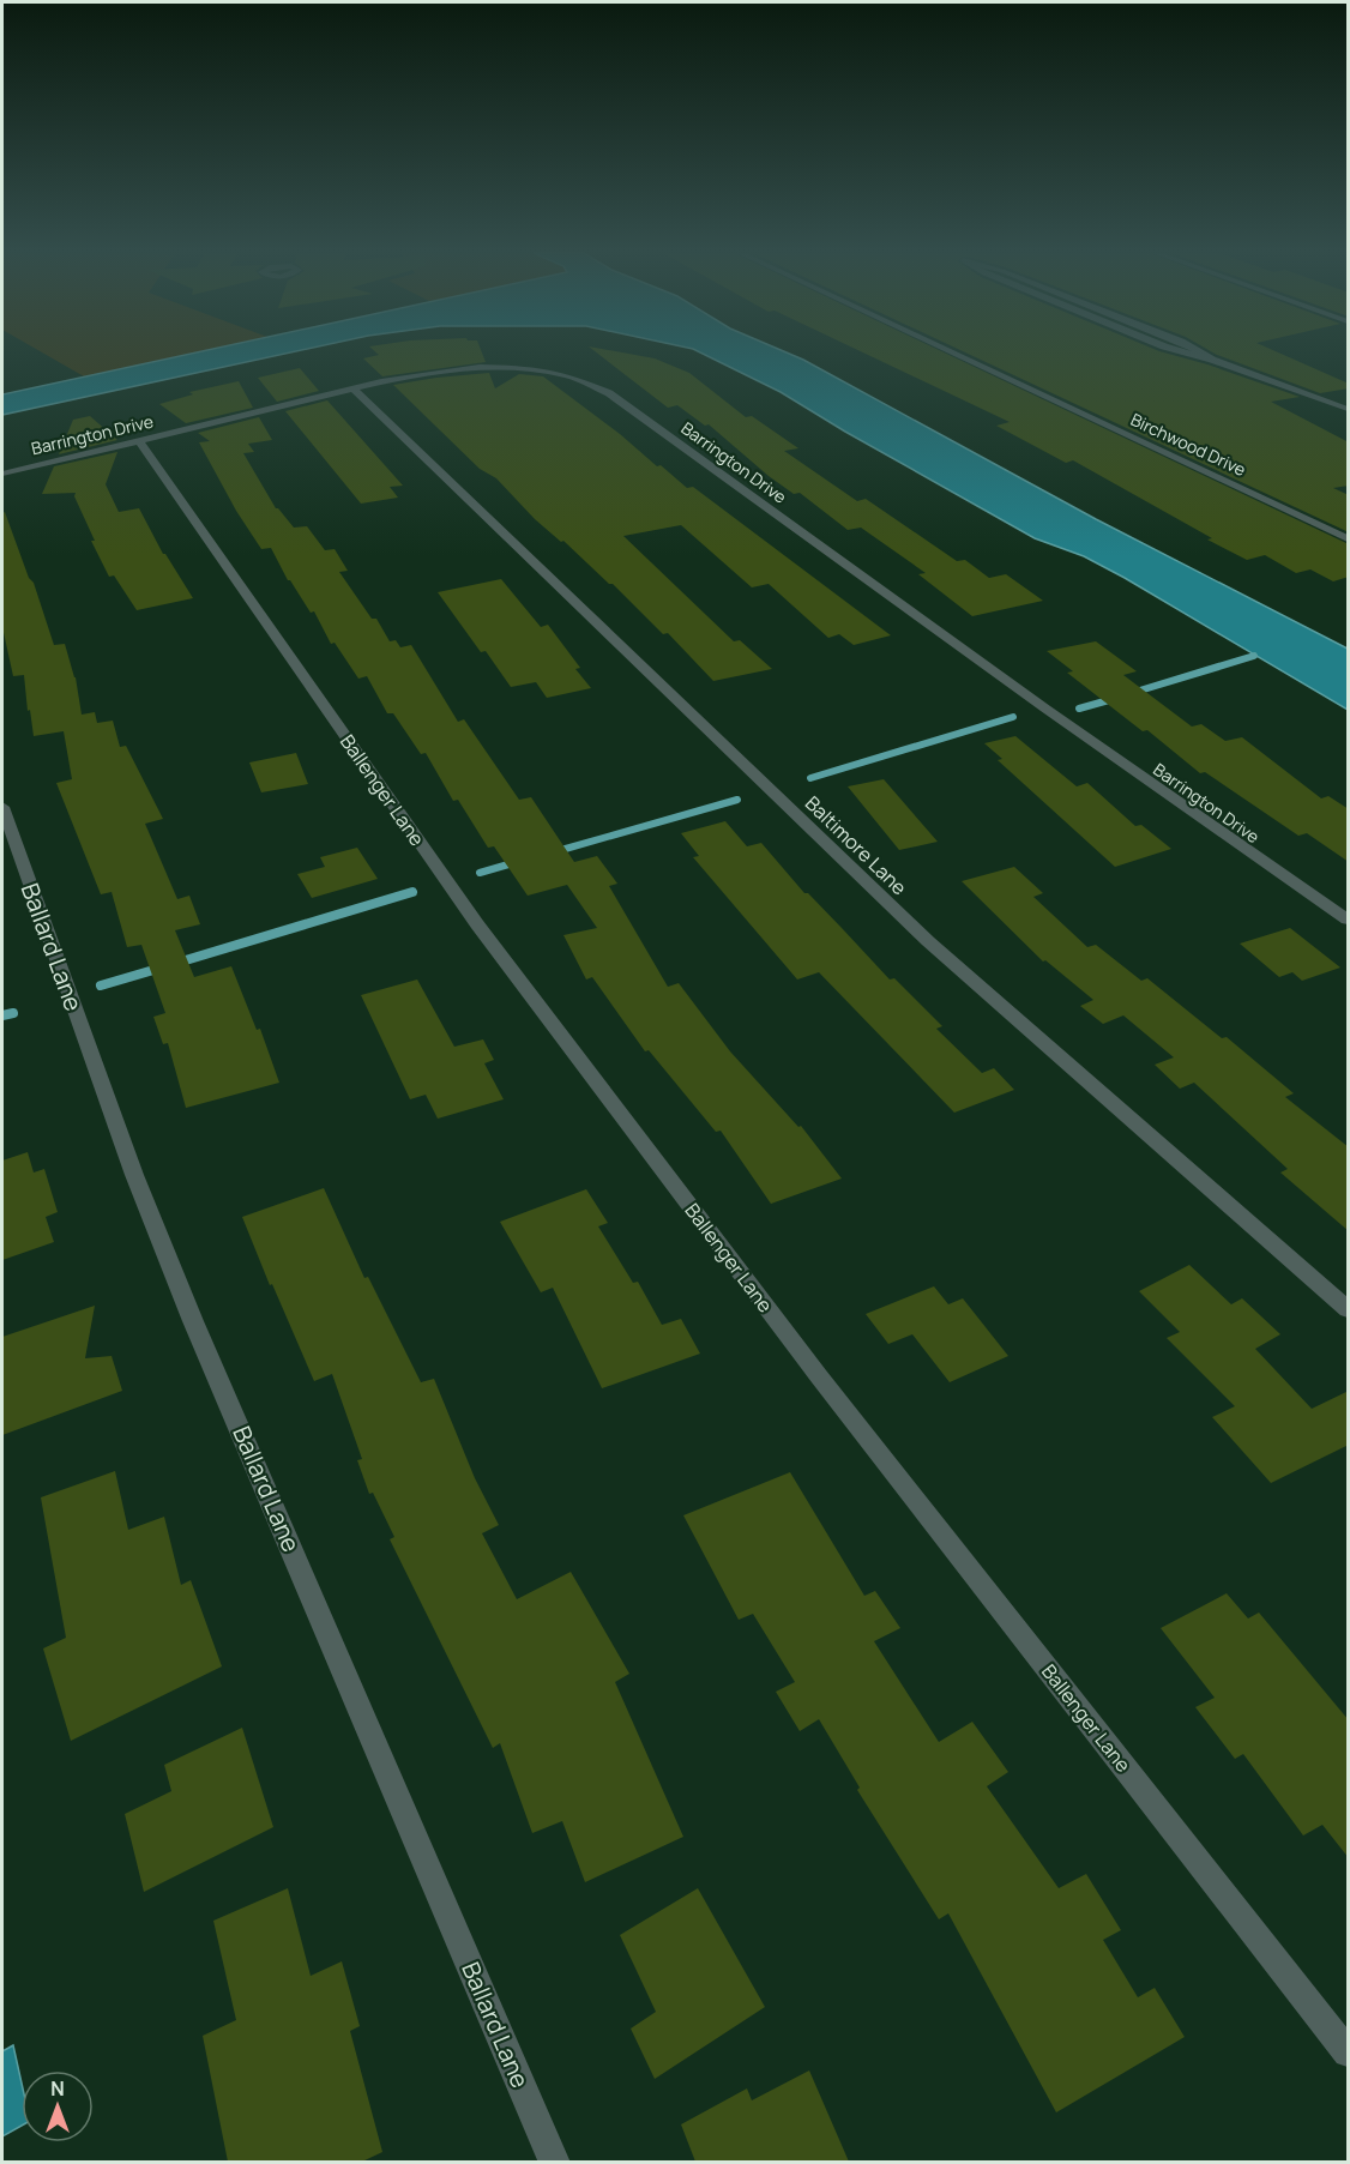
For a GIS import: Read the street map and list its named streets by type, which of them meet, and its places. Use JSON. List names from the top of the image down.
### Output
{
  "streets": {
    "street": [
      "Barrington Drive",
      "Birchwood Drive",
      "Ballenger Lane",
      "Baltimore Lane",
      "Ballard Lane"
    ]
  },
  "crossings": [
    ["Barrington Drive", "Ballenger Lane"],
    ["Barrington Drive", "Baltimore Lane"]
  ],
  "north": "top"
}
